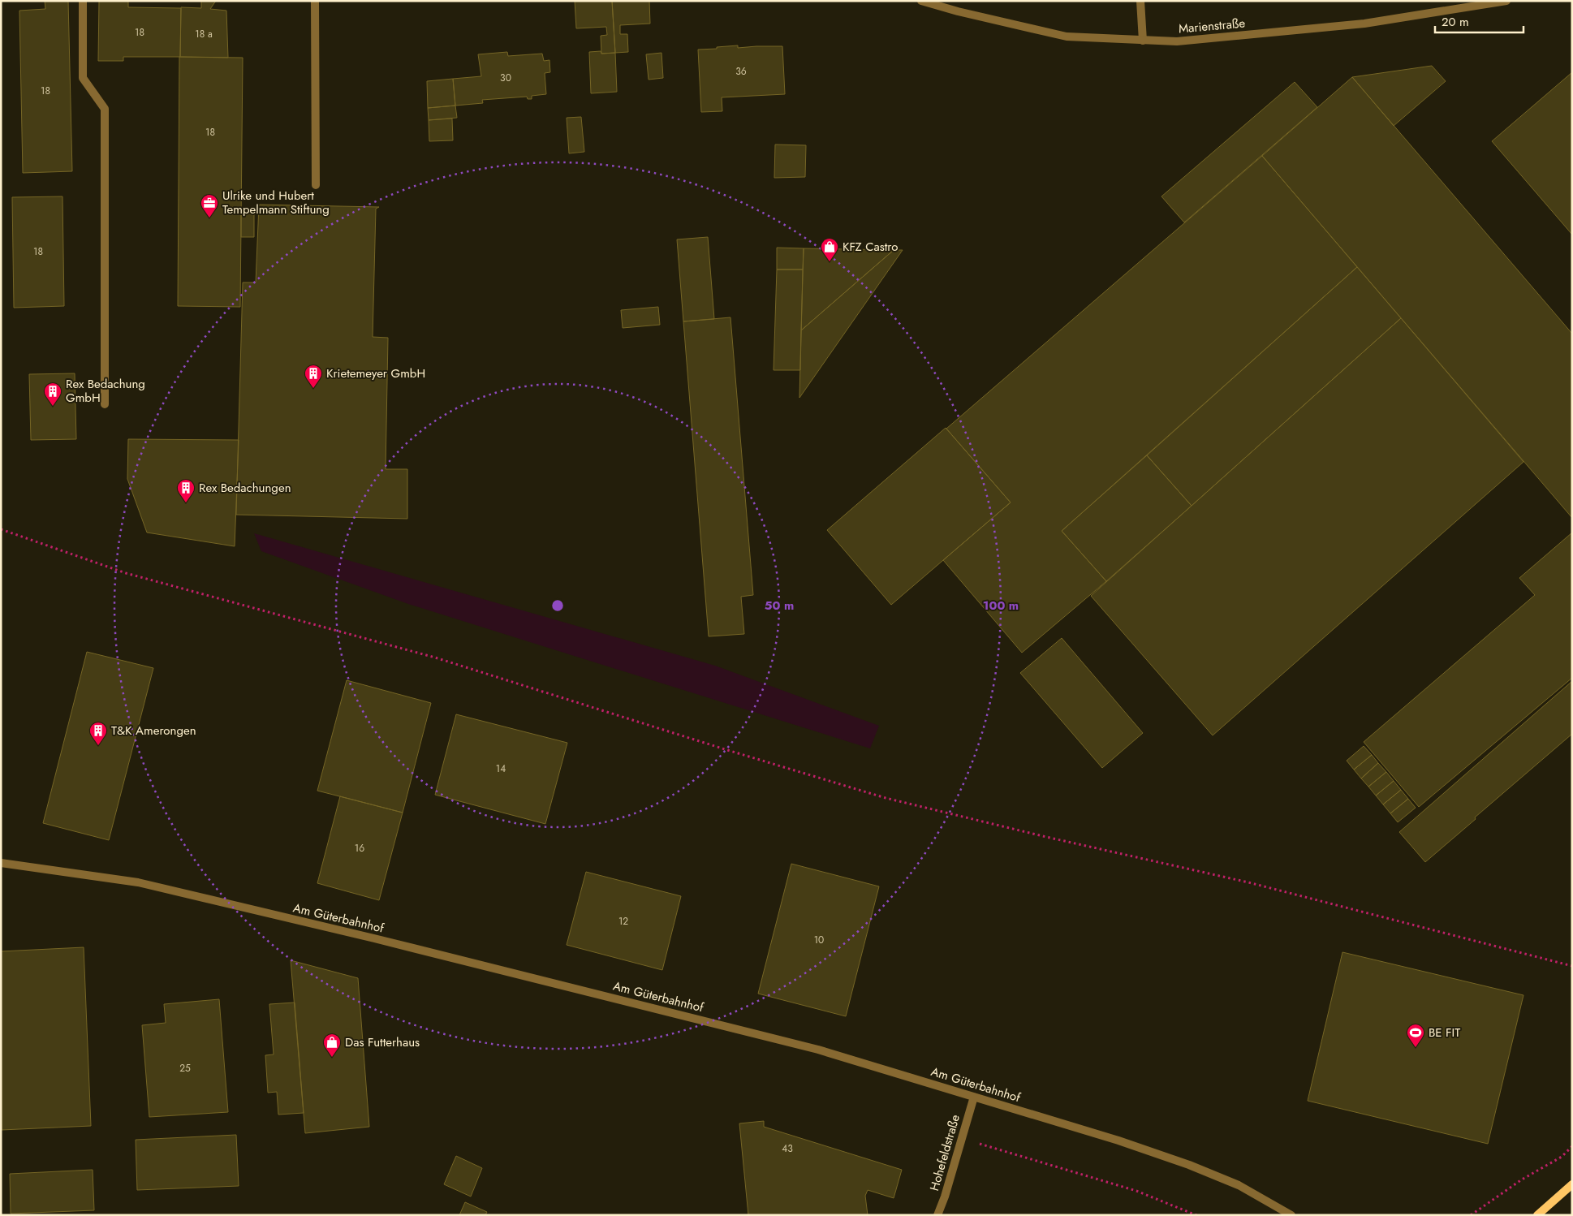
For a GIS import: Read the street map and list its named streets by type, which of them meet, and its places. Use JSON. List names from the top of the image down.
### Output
{
  "streets": {
    "street": ["Marienstraße", "Am Güterbahnhof", "Hohefeldstraße"]
  },
  "crossings": [
    ["Am Güterbahnhof", "Hohefeldstraße"]
  ],
  "places": {
    "office": ["Ulrike und Hubert Tempelmann Stiftung"],
    "shop": ["KFZ Castro", "Das Futterhaus"],
    "building": [
      "Krietemeyer GmbH",
      "Rex Bedachung GmbH",
      "Rex Bedachungen",
      "T&K Amerongen"
    ],
    "sports": ["BE FIT"]
  },
  "house_numbers": [
    "18",
    "18 a",
    "36",
    "30",
    "18",
    "18",
    "18",
    "14",
    "16",
    "12",
    "10",
    "25",
    "43"
  ],
  "scale_bar": "20 m",
  "rings": ["50 m", "100 m"]
}
